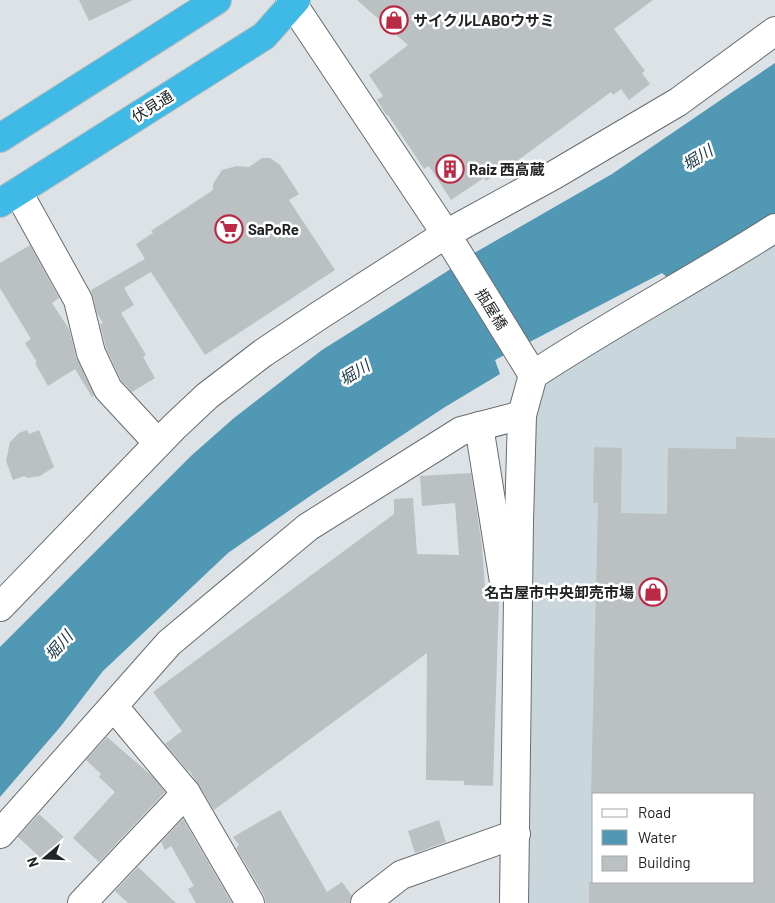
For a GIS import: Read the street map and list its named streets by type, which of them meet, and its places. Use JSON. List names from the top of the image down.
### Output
{
  "streets": {
    "highway": ["伏見通"],
    "street": ["瓶屋橋"]
  },
  "crossings": [
    ["伏見通", "瓶屋橋"]
  ],
  "water": ["堀川"],
  "places": {
    "shop": ["サイクルLABOウサミ", "名古屋市中央卸売市場"],
    "building": ["Raiz 西高蔵"],
    "supermarket": ["SaPoRe"]
  },
  "legend": ["Road", "Water", "Building"],
  "north": "left"
}
